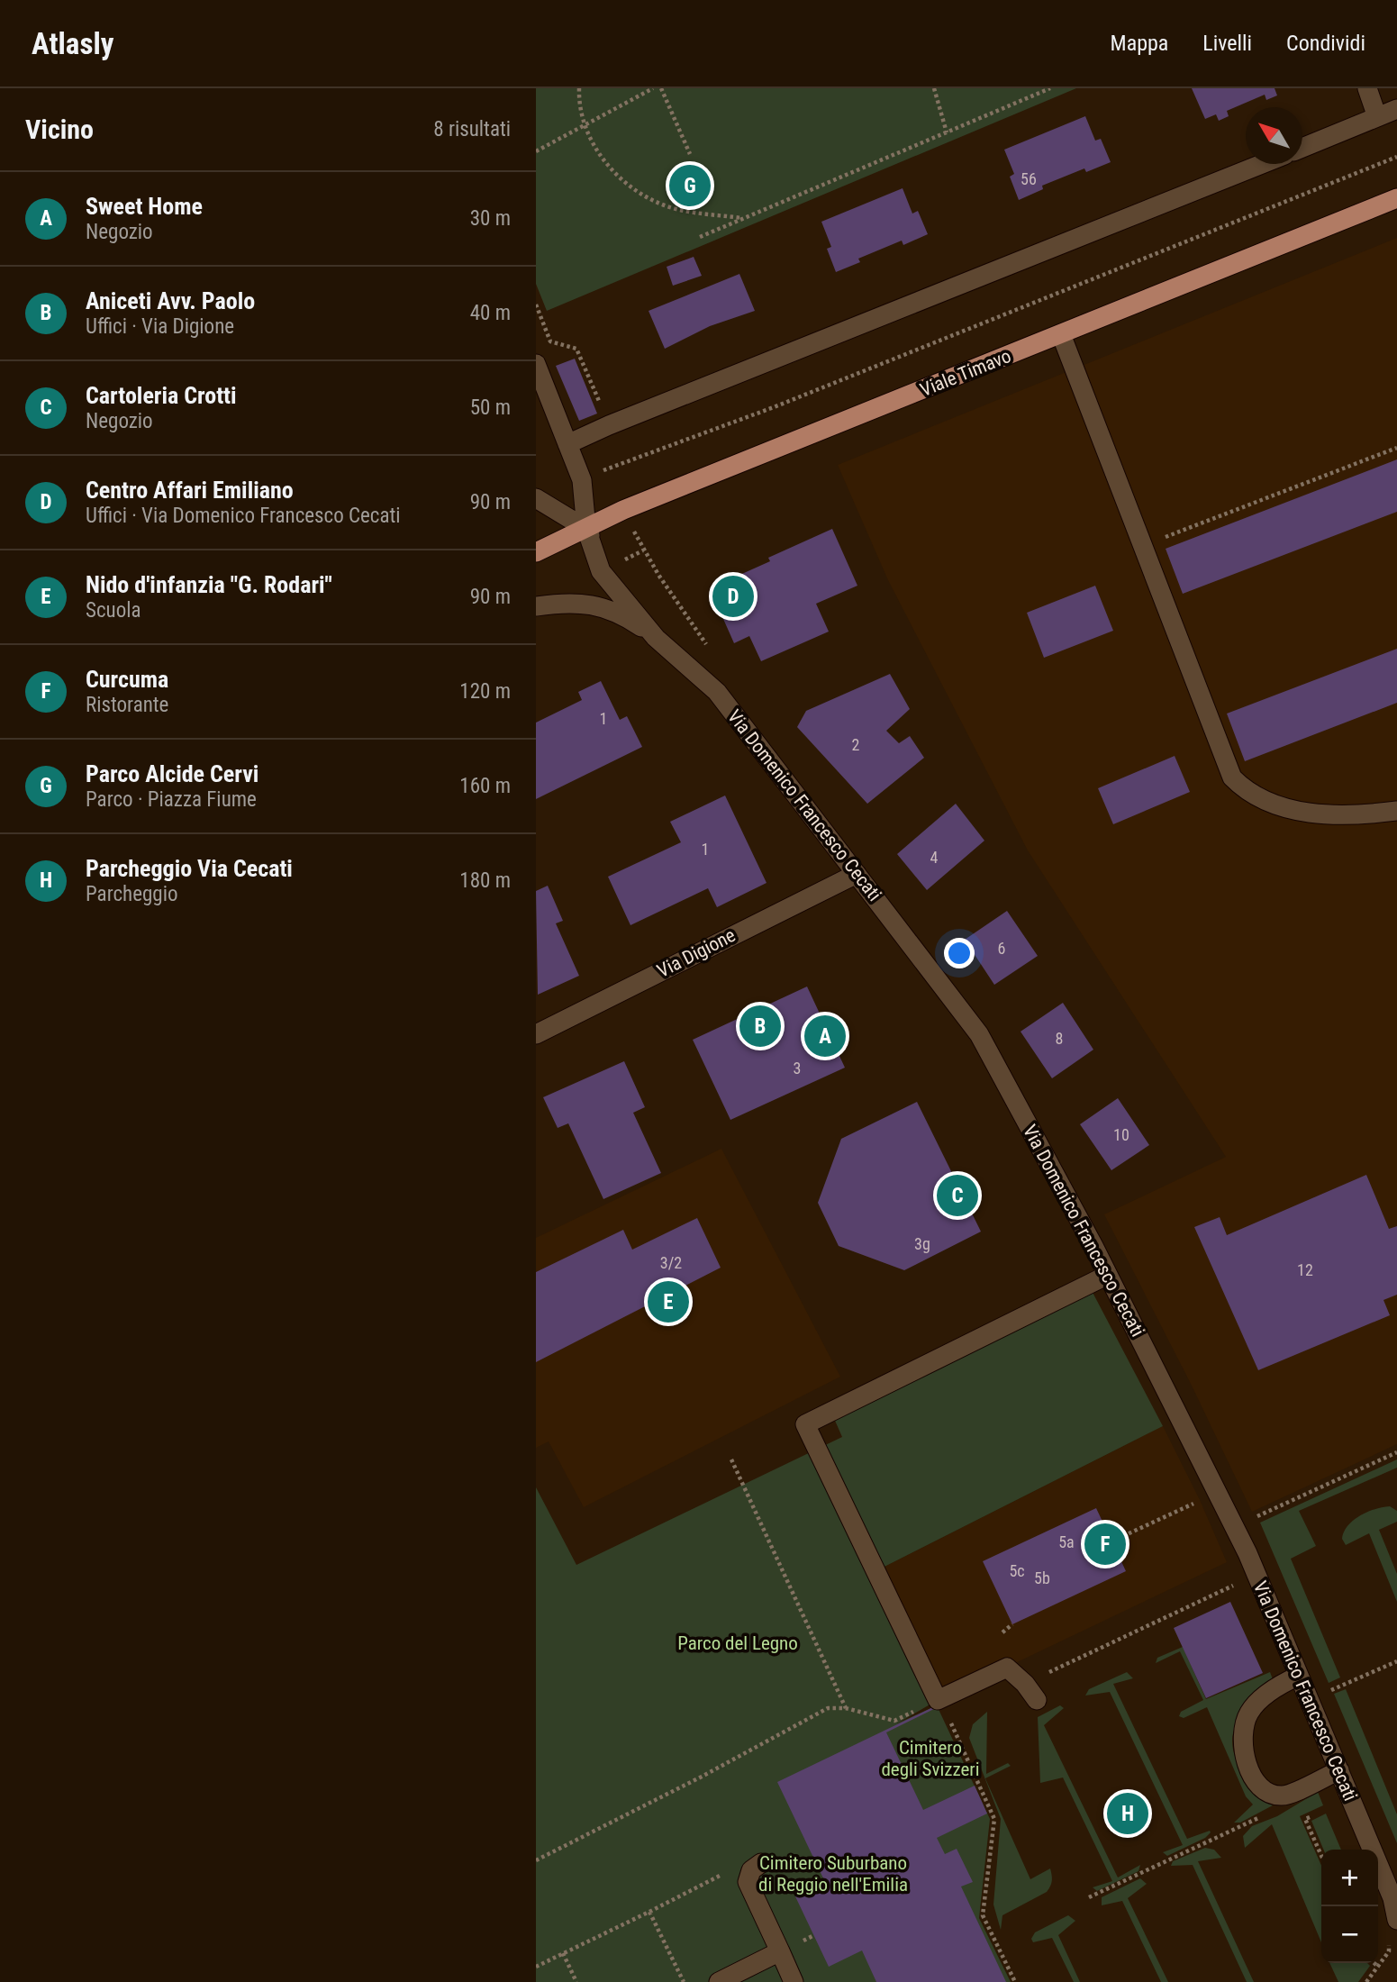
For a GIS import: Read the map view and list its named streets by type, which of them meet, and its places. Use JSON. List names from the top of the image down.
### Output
{
  "streets": {
    "main road": ["Viale Timavo"],
    "street": ["Via Domenico Francesco Cecati", "Via Digione"]
  },
  "crossings": [
    ["Viale Timavo", "Via Domenico Francesco Cecati"],
    ["Via Domenico Francesco Cecati", "Via Digione"]
  ],
  "parks": ["Parco del Legno", "Cimitero degli Svizzeri", "Cimitero Suburbano di Reggio nell'Emilia"],
  "house_numbers": [
    "56",
    "1",
    "2",
    "1",
    "4",
    "6",
    "8",
    "3",
    "10",
    "3g",
    "3/2",
    "12",
    "5a",
    "5c",
    "5b"
  ],
  "north": "top left",
  "page": {
    "header": "Atlasly",
    "nav": ["Mappa", "Livelli", "Condividi"],
    "heading": ["Vicino", "8 risultati"],
    "pins": [
      "G",
      "D",
      "B",
      "A",
      "C",
      "E",
      "F",
      "H"
    ],
    "list": [
      {
        "mark": "A",
        "name": "Sweet Home",
        "note": "Negozio",
        "value": "30 m"
      },
      {
        "mark": "B",
        "name": "Aniceti Avv. Paolo",
        "note": "Uffici · Via Digione",
        "value": "40 m"
      },
      {
        "mark": "C",
        "name": "Cartoleria Crotti",
        "note": "Negozio",
        "value": "50 m"
      },
      {
        "mark": "D",
        "name": "Centro Affari Emiliano",
        "note": "Uffici · Via Domenico Francesco Cecati",
        "value": "90 m"
      },
      {
        "mark": "E",
        "name": "Nido d'infanzia \"G. Rodari\"",
        "note": "Scuola",
        "value": "90 m"
      },
      {
        "mark": "F",
        "name": "Curcuma",
        "note": "Ristorante",
        "value": "120 m"
      },
      {
        "mark": "G",
        "name": "Parco Alcide Cervi",
        "note": "Parco · Piazza Fiume",
        "value": "160 m"
      },
      {
        "mark": "H",
        "name": "Parcheggio Via Cecati",
        "note": "Parcheggio",
        "value": "180 m"
      }
    ],
    "map_buttons": ["+", "−"]
  }
}
